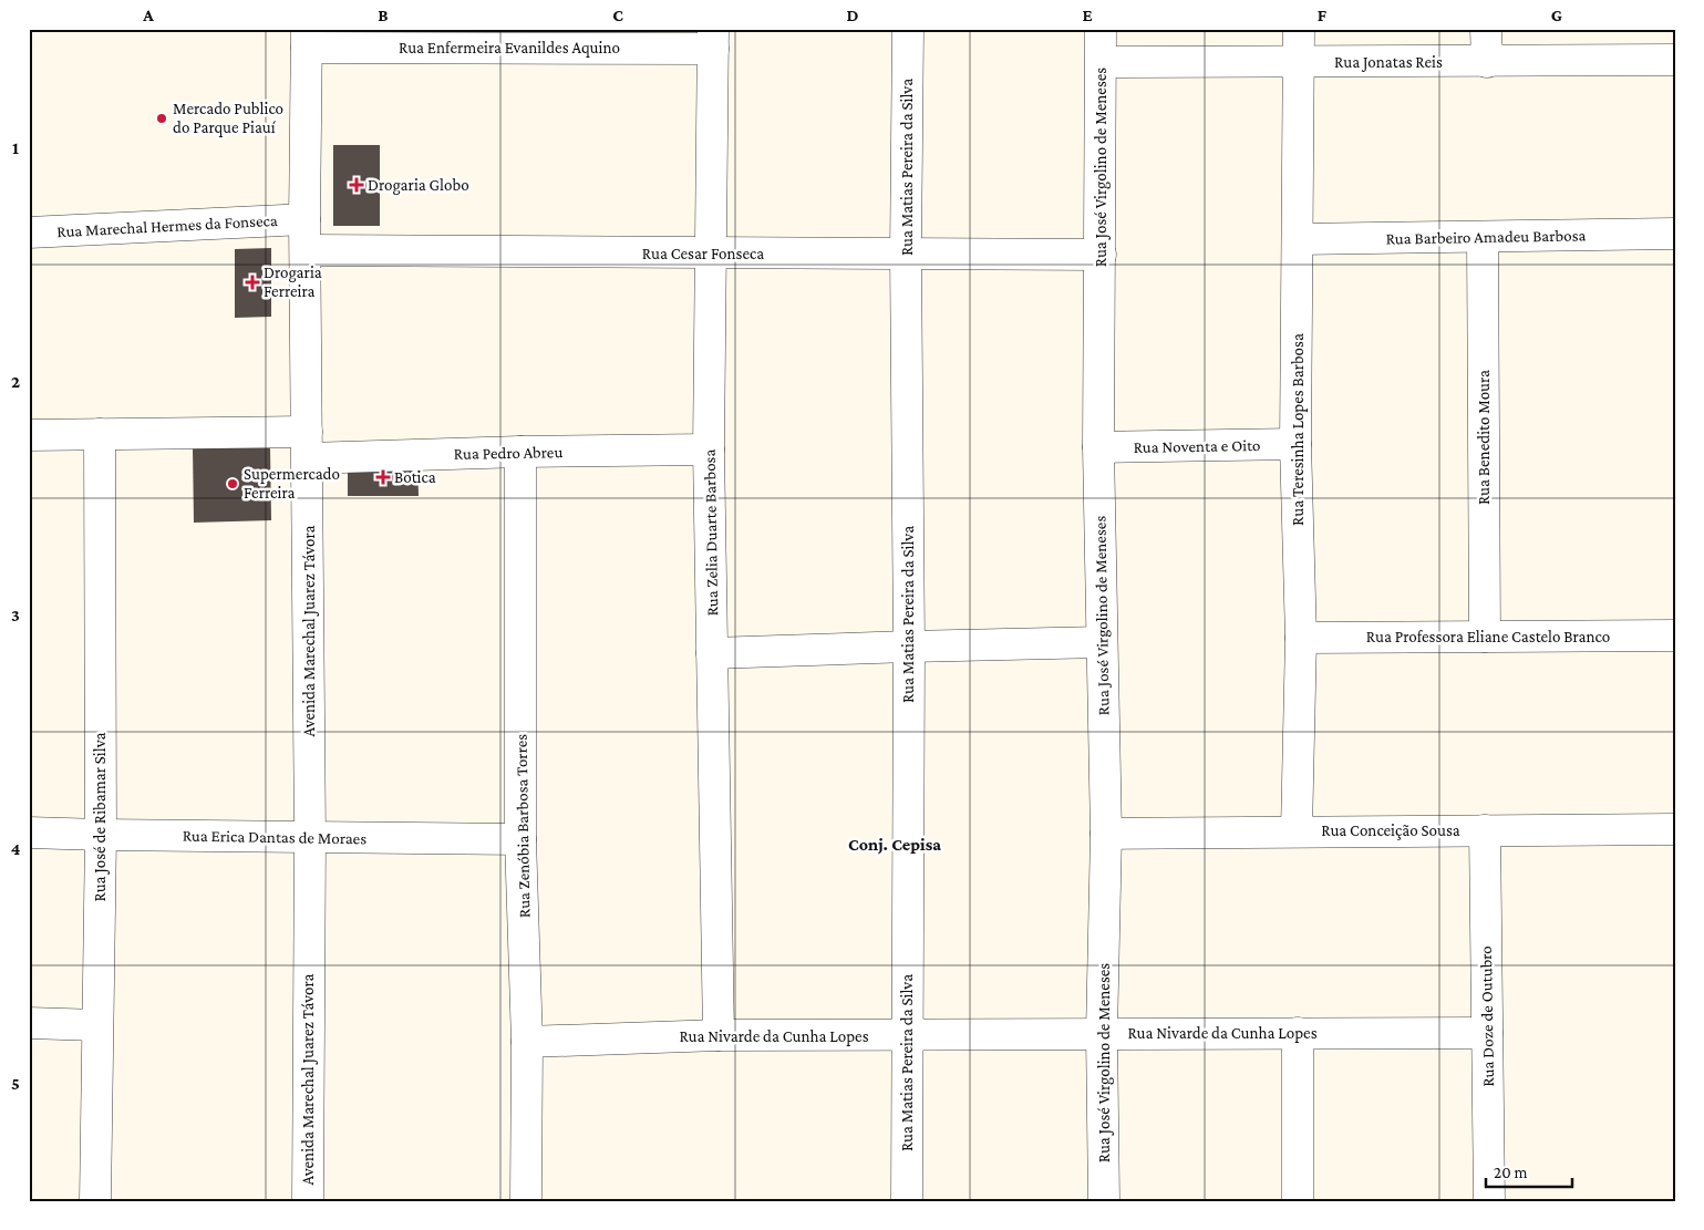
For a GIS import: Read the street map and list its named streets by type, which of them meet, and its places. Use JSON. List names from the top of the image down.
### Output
{
  "streets": {
    "street": [
      "Rua Enfermeira Evanildes Aquino",
      "Rua Jonatas Reis",
      "Rua Matias Pereira da Silva",
      "Rua José Virgolino de Meneses",
      "Rua Marechal Hermes da Fonseca",
      "Rua Barbeiro Amadeu Barbosa",
      "Rua Cesar Fonseca",
      "Rua Teresinha Lopes Barbosa",
      "Rua Benedito Moura",
      "Rua Noventa e Oito",
      "Rua Pedro Abreu",
      "Rua Zelia Duarte Barbosa",
      "Avenida Marechal Juarez Távora",
      "Rua Professora Eliane Castelo Branco",
      "Rua José de Ribamar Silva",
      "Rua Zenóbia Barbosa Torres",
      "Rua Conceição Sousa",
      "Rua Erica Dantas de Moraes",
      "Rua Doze de Outubro",
      "Rua Nivarde da Cunha Lopes"
    ]
  },
  "crossings": [
    ["Rua Enfermeira Evanildes Aquino", "Rua Zelia Duarte Barbosa"],
    ["Rua Enfermeira Evanildes Aquino", "Avenida Marechal Juarez Távora"],
    ["Rua Jonatas Reis", "Rua José Virgolino de Meneses"],
    ["Rua Jonatas Reis", "Rua Teresinha Lopes Barbosa"],
    ["Rua Matias Pereira da Silva", "Rua Cesar Fonseca"],
    ["Rua Matias Pereira da Silva", "Rua Nivarde da Cunha Lopes"],
    ["Rua José Virgolino de Meneses", "Rua Cesar Fonseca"],
    ["Rua José Virgolino de Meneses", "Rua Noventa e Oito"],
    ["Rua José Virgolino de Meneses", "Rua Conceição Sousa"],
    ["Rua José Virgolino de Meneses", "Rua Nivarde da Cunha Lopes"],
    ["Rua Marechal Hermes da Fonseca", "Avenida Marechal Juarez Távora"],
    ["Rua Barbeiro Amadeu Barbosa", "Rua Teresinha Lopes Barbosa"],
    ["Rua Barbeiro Amadeu Barbosa", "Rua Benedito Moura"],
    ["Rua Cesar Fonseca", "Rua Zelia Duarte Barbosa"],
    ["Rua Cesar Fonseca", "Avenida Marechal Juarez Távora"],
    ["Rua Teresinha Lopes Barbosa", "Rua Noventa e Oito"],
    ["Rua Teresinha Lopes Barbosa", "Rua Professora Eliane Castelo Branco"],
    ["Rua Teresinha Lopes Barbosa", "Rua Conceição Sousa"],
    ["Rua Benedito Moura", "Rua Professora Eliane Castelo Branco"],
    ["Rua Pedro Abreu", "Rua Zelia Duarte Barbosa"],
    ["Rua Pedro Abreu", "Avenida Marechal Juarez Távora"],
    ["Rua Pedro Abreu", "Rua José de Ribamar Silva"],
    ["Rua Pedro Abreu", "Rua Zenóbia Barbosa Torres"],
    ["Rua Zelia Duarte Barbosa", "Rua Nivarde da Cunha Lopes"],
    ["Avenida Marechal Juarez Távora", "Rua Erica Dantas de Moraes"],
    ["Rua José de Ribamar Silva", "Rua Erica Dantas de Moraes"],
    ["Rua Zenóbia Barbosa Torres", "Rua Erica Dantas de Moraes"],
    ["Rua Zenóbia Barbosa Torres", "Rua Nivarde da Cunha Lopes"],
    ["Rua Conceição Sousa", "Rua Doze de Outubro"],
    ["Rua Doze de Outubro", "Rua Nivarde da Cunha Lopes"]
  ],
  "districts": ["Conj. Cepisa"],
  "places": {
    "other": ["Mercado Publico do Parque Piauí", "Supermercado Ferreira"],
    "health": ["Drogaria Globo", "Drogaria Ferreira", "Botica"]
  },
  "scale_bar": "20 m",
  "grid": {
    "columns": [
      "A",
      "B",
      "C",
      "D",
      "E",
      "F",
      "G"
    ],
    "rows": [
      "1",
      "2",
      "3",
      "4",
      "5"
    ]
  }
}
